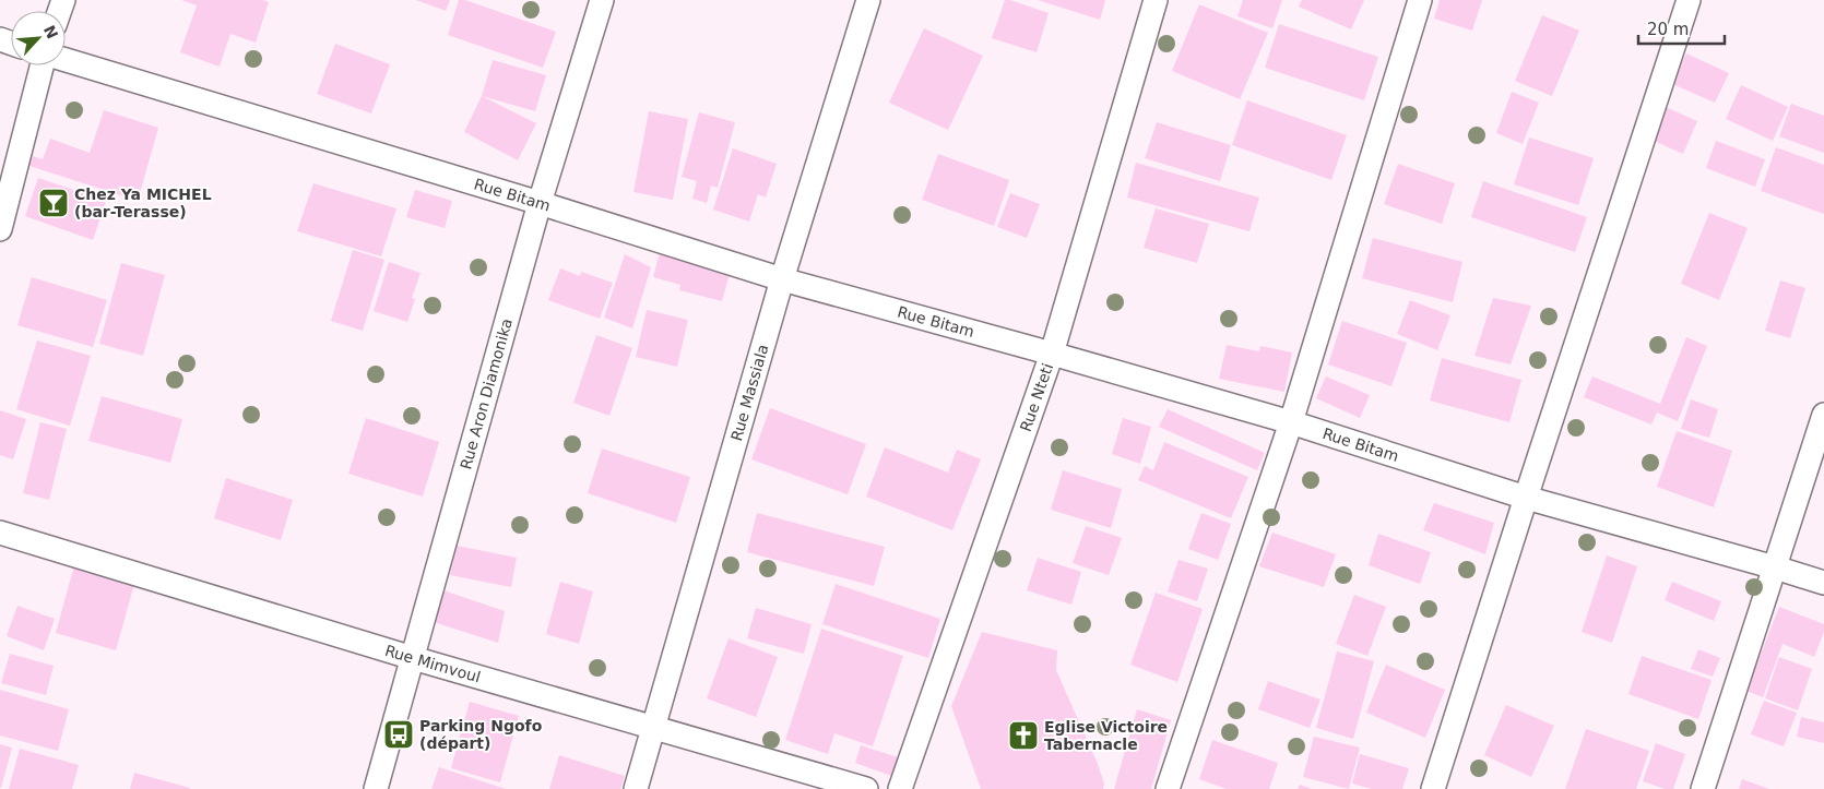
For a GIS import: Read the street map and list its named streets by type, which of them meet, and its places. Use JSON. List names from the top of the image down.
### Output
{
  "streets": {
    "street": [
      "Rue Bitam",
      "Rue Aron Diamonika",
      "Rue Massiala",
      "Rue Nteti",
      "Rue Mimvoul"
    ]
  },
  "crossings": [
    ["Rue Bitam", "Rue Aron Diamonika"],
    ["Rue Bitam", "Rue Massiala"],
    ["Rue Bitam", "Rue Nteti"],
    ["Rue Aron Diamonika", "Rue Mimvoul"],
    ["Rue Massiala", "Rue Mimvoul"]
  ],
  "places": {
    "bar": ["Chez Ya MICHEL (bar-Terasse)"],
    "bus stop": ["Parking Ngofo (départ)"],
    "church": ["Eglise Victoire Tabernacle"]
  },
  "scale_bar": "20 m",
  "north": "top right"
}
